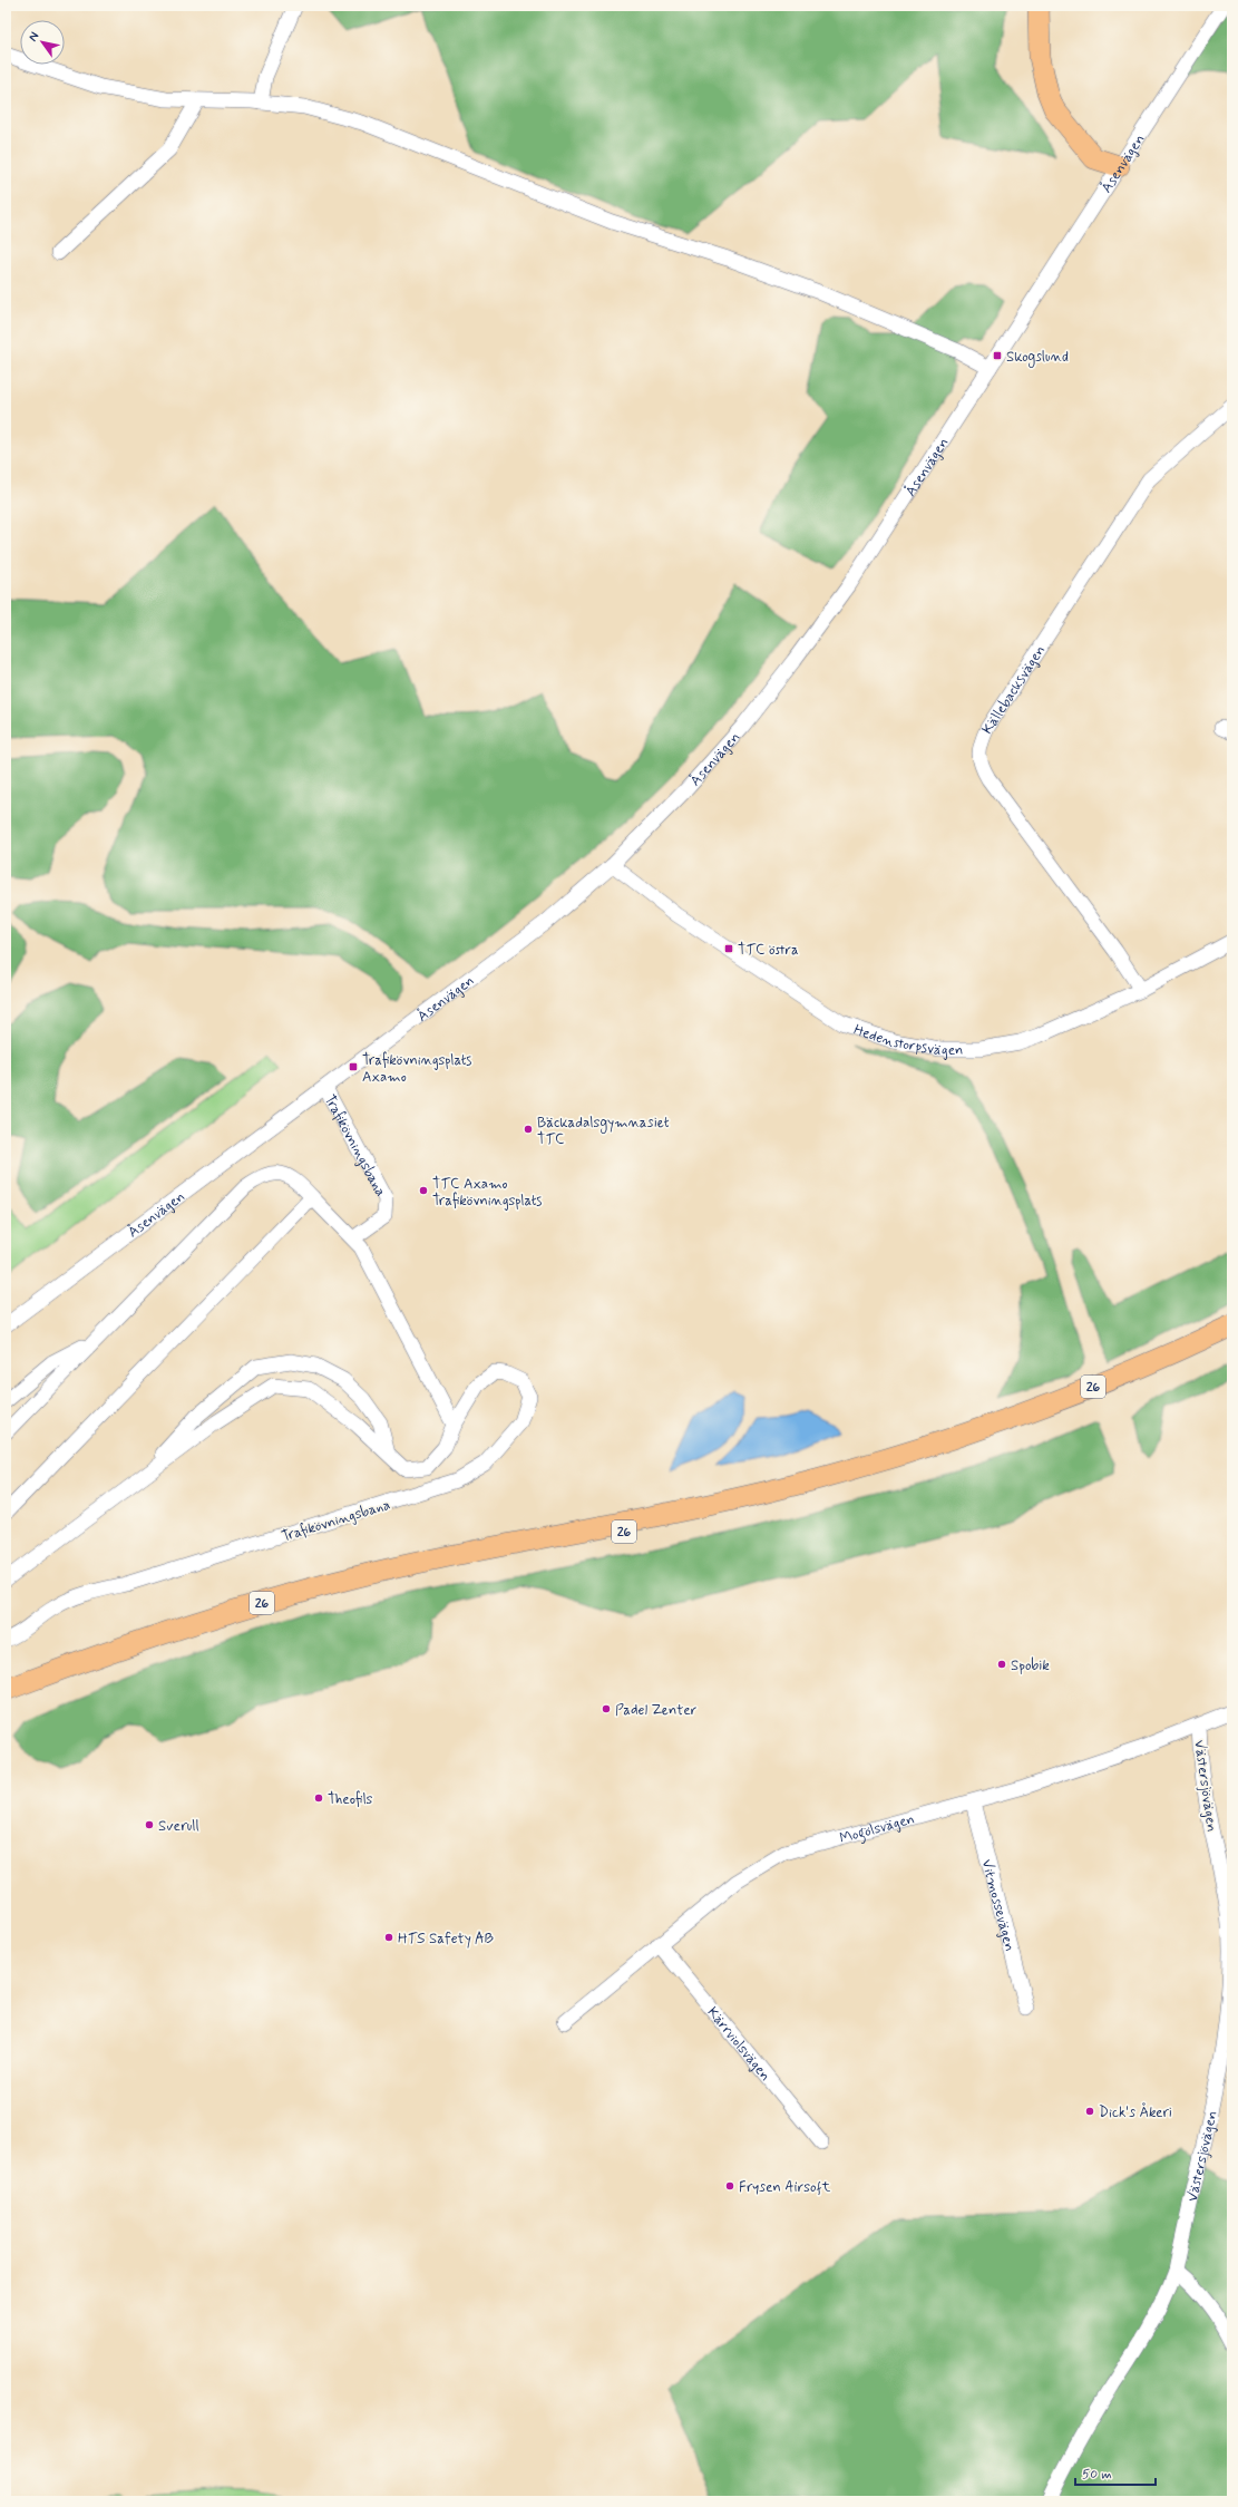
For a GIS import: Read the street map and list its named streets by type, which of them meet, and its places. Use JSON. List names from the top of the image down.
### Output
{
  "streets": {
    "highway": ["26"],
    "street": [
      "Åsenvägen",
      "Källebacksvägen",
      "Hedenstorpsvägen",
      "Trafikövningsbana",
      "Västersjövägen",
      "Mogölsvägen",
      "Vitmossevägen",
      "Kärrviolsvägen"
    ]
  },
  "crossings": [
    ["Åsenvägen", "Hedenstorpsvägen"],
    ["Åsenvägen", "Trafikövningsbana"],
    ["Källebacksvägen", "Hedenstorpsvägen"],
    ["Västersjövägen", "Mogölsvägen"],
    ["Mogölsvägen", "Vitmossevägen"],
    ["Mogölsvägen", "Kärrviolsvägen"]
  ],
  "places": {
    "transit": ["Skogslund", "TTC östra", "Trafikövningsplats Axamo"],
    "other": [
      "Bäckadalsgymnasiet TTC",
      "TTC Axamo Trafikövningsplats",
      "Spobik",
      "Padel Zenter",
      "Theofils",
      "Sverull",
      "HTS Safety AB",
      "Dick's Åkeri",
      "Frysen Airsoft"
    ]
  },
  "scale_bar": "50 m",
  "north": "top left"
}
